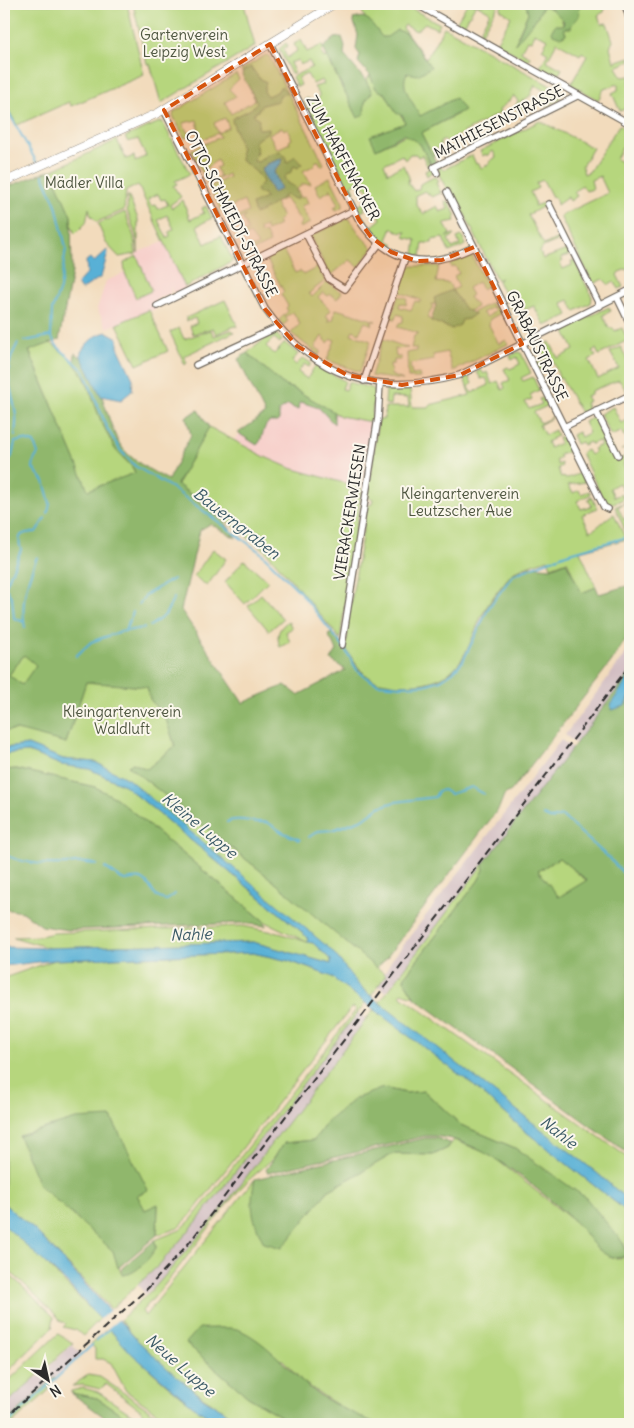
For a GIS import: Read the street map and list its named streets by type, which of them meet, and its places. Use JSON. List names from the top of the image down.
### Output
{
  "streets": {
    "street": [
      "MATHIESENSTRASSE",
      "ZUM HARFENACKER",
      "OTTO-SCHMIEDT-STRASSE",
      "GRABAUSTRASSE",
      "VIERACKERWIESEN"
    ]
  },
  "crossings": [
    ["ZUM HARFENACKER", "GRABAUSTRASSE"],
    ["OTTO-SCHMIEDT-STRASSE", "GRABAUSTRASSE"],
    ["OTTO-SCHMIEDT-STRASSE", "VIERACKERWIESEN"]
  ],
  "water": [
    "Bauerngraben",
    "Kleine Luppe",
    "Nahle",
    "Neue Luppe"
  ],
  "parks": [
    "Gartenverein Leipzig West",
    "Mädler Villa",
    "Kleingartenverein Leutzscher Aue",
    "Kleingartenverein Waldluft"
  ],
  "north": "bottom right"
}
